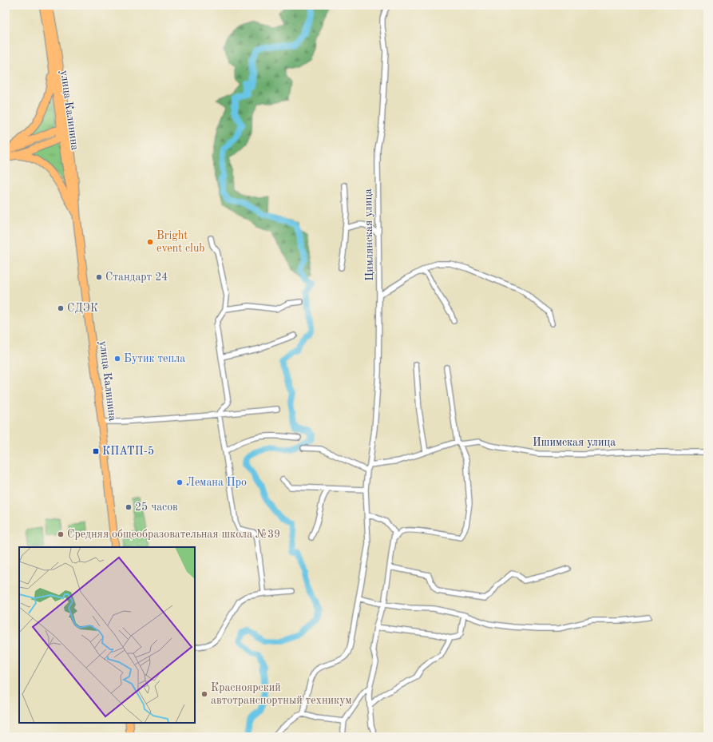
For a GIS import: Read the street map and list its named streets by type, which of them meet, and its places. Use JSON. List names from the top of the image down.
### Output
{
  "streets": {
    "main road": ["улица Калинина"],
    "street": ["Цимлянская улица", "Ишимская улица"]
  },
  "crossings": [
    ["Цимлянская улица", "Ишимская улица"]
  ],
  "places": {
    "other": [
      "Bright event club",
      "Стандарт 24",
      "СДЭК",
      "Бутик тепла",
      "Лемана Про",
      "25 часов",
      "Средняя общеобразовательная школа №39",
      "Красноярский автотранспортный техникум"
    ],
    "transit": ["КПАТП-5"]
  }
}
